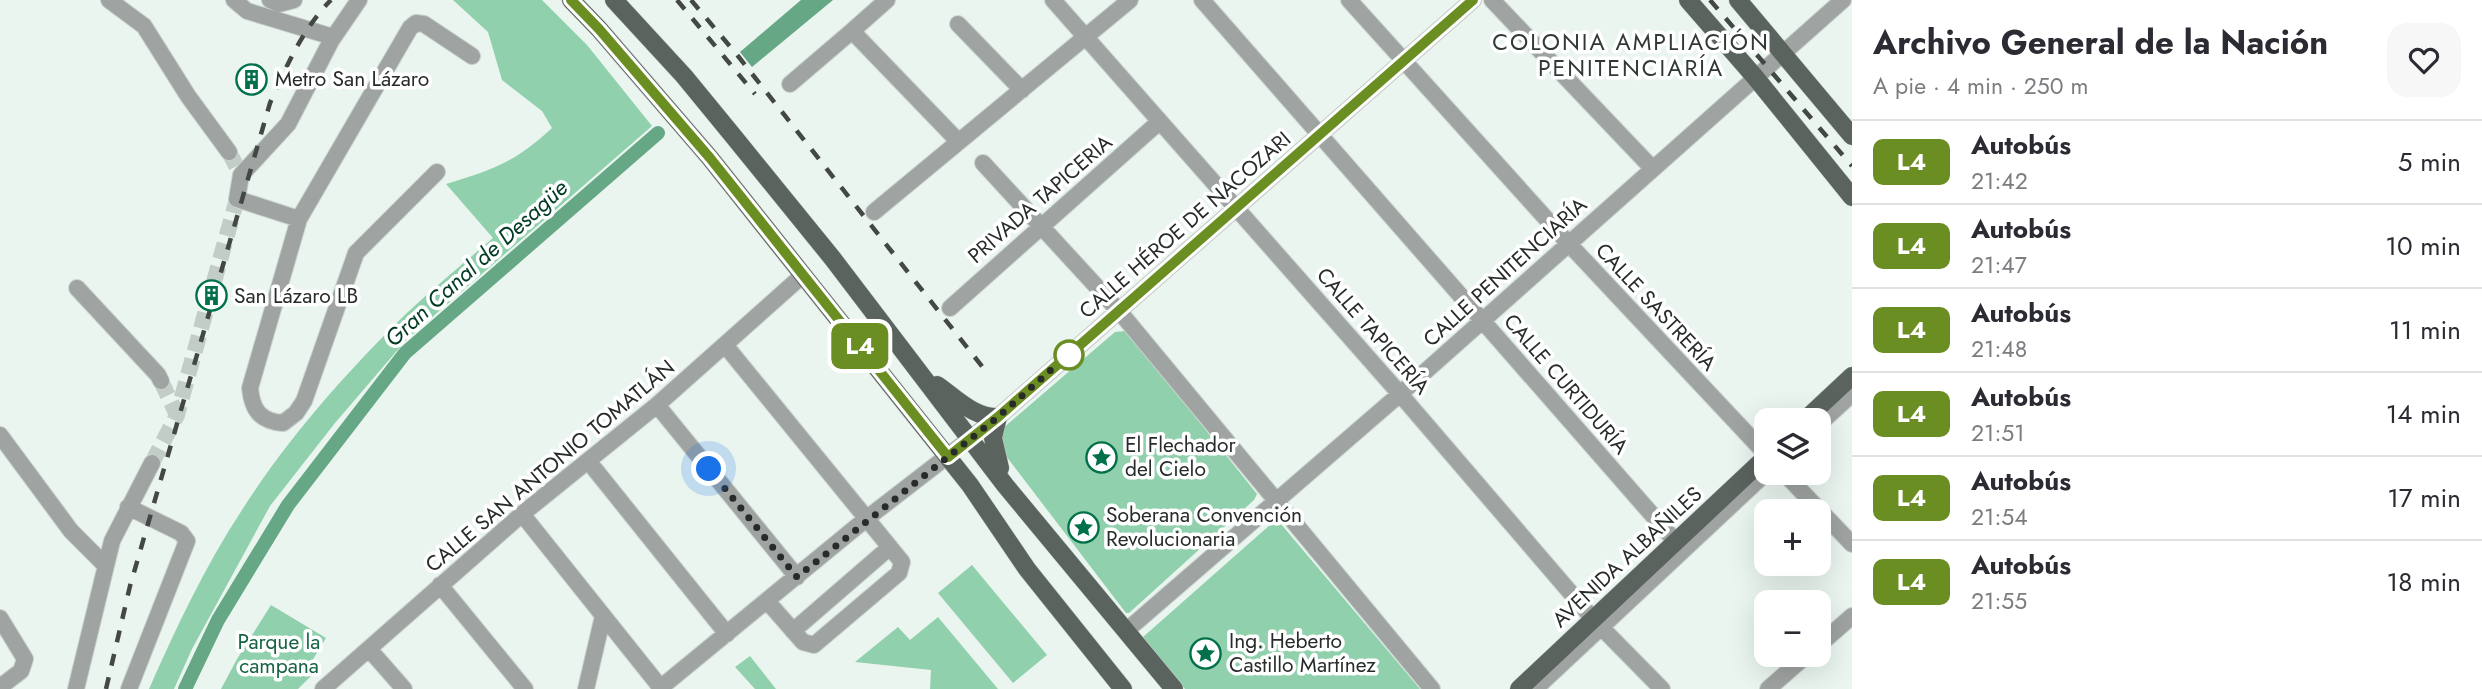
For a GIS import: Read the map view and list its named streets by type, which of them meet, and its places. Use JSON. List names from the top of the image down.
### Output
{
  "streets": {
    "main road": ["AVENIDA ALBAÑILES"],
    "street": [
      "PRIVADA TAPICERIA",
      "CALLE HÉROE DE NACOZARI",
      "CALLE PENITENCIARÍA",
      "CALLE SASTRERÍA",
      "CALLE TAPICERÍA",
      "CALLE CURTIDURÍA",
      "CALLE SAN ANTONIO TOMATLÁN"
    ]
  },
  "crossings": [
    ["PRIVADA TAPICERIA", "CALLE TAPICERÍA"],
    ["CALLE HÉROE DE NACOZARI", "CALLE SASTRERÍA"],
    ["CALLE HÉROE DE NACOZARI", "CALLE TAPICERÍA"],
    ["CALLE HÉROE DE NACOZARI", "CALLE CURTIDURÍA"],
    ["CALLE PENITENCIARÍA", "CALLE SASTRERÍA"],
    ["CALLE PENITENCIARÍA", "CALLE TAPICERÍA"],
    ["CALLE PENITENCIARÍA", "CALLE CURTIDURÍA"],
    ["CALLE TAPICERÍA", "AVENIDA ALBAÑILES"],
    ["CALLE CURTIDURÍA", "AVENIDA ALBAÑILES"]
  ],
  "districts": ["COLONIA AMPLIACIÓN PENITENCIARÍA"],
  "water": ["Gran Canal de Desagüe"],
  "parks": ["Parque la campana"],
  "places": {
    "building": ["Metro San Lázaro", "San Lázaro LB"],
    "place": ["El Flechador del Cielo", "Soberana Convención Revolucionaria", "Ing. Heberto Castillo Martínez"]
  },
  "lines": ["bus line L4"],
  "page": {
    "on_map": "L4",
    "heading": ["Archivo General de la Nación", "A pie · 4 min · 250 m"],
    "list": [
      {
        "mark": "L4",
        "name": "Autobús",
        "note": "21:42",
        "value": "5 min"
      },
      {
        "mark": "L4",
        "name": "Autobús",
        "note": "21:47",
        "value": "10 min"
      },
      {
        "mark": "L4",
        "name": "Autobús",
        "note": "21:48",
        "value": "11 min"
      },
      {
        "mark": "L4",
        "name": "Autobús",
        "note": "21:51",
        "value": "14 min"
      },
      {
        "mark": "L4",
        "name": "Autobús",
        "note": "21:54",
        "value": "17 min"
      },
      {
        "mark": "L4",
        "name": "Autobús",
        "note": "21:55",
        "value": "18 min"
      }
    ],
    "map_buttons": ["+", "−"]
  }
}
